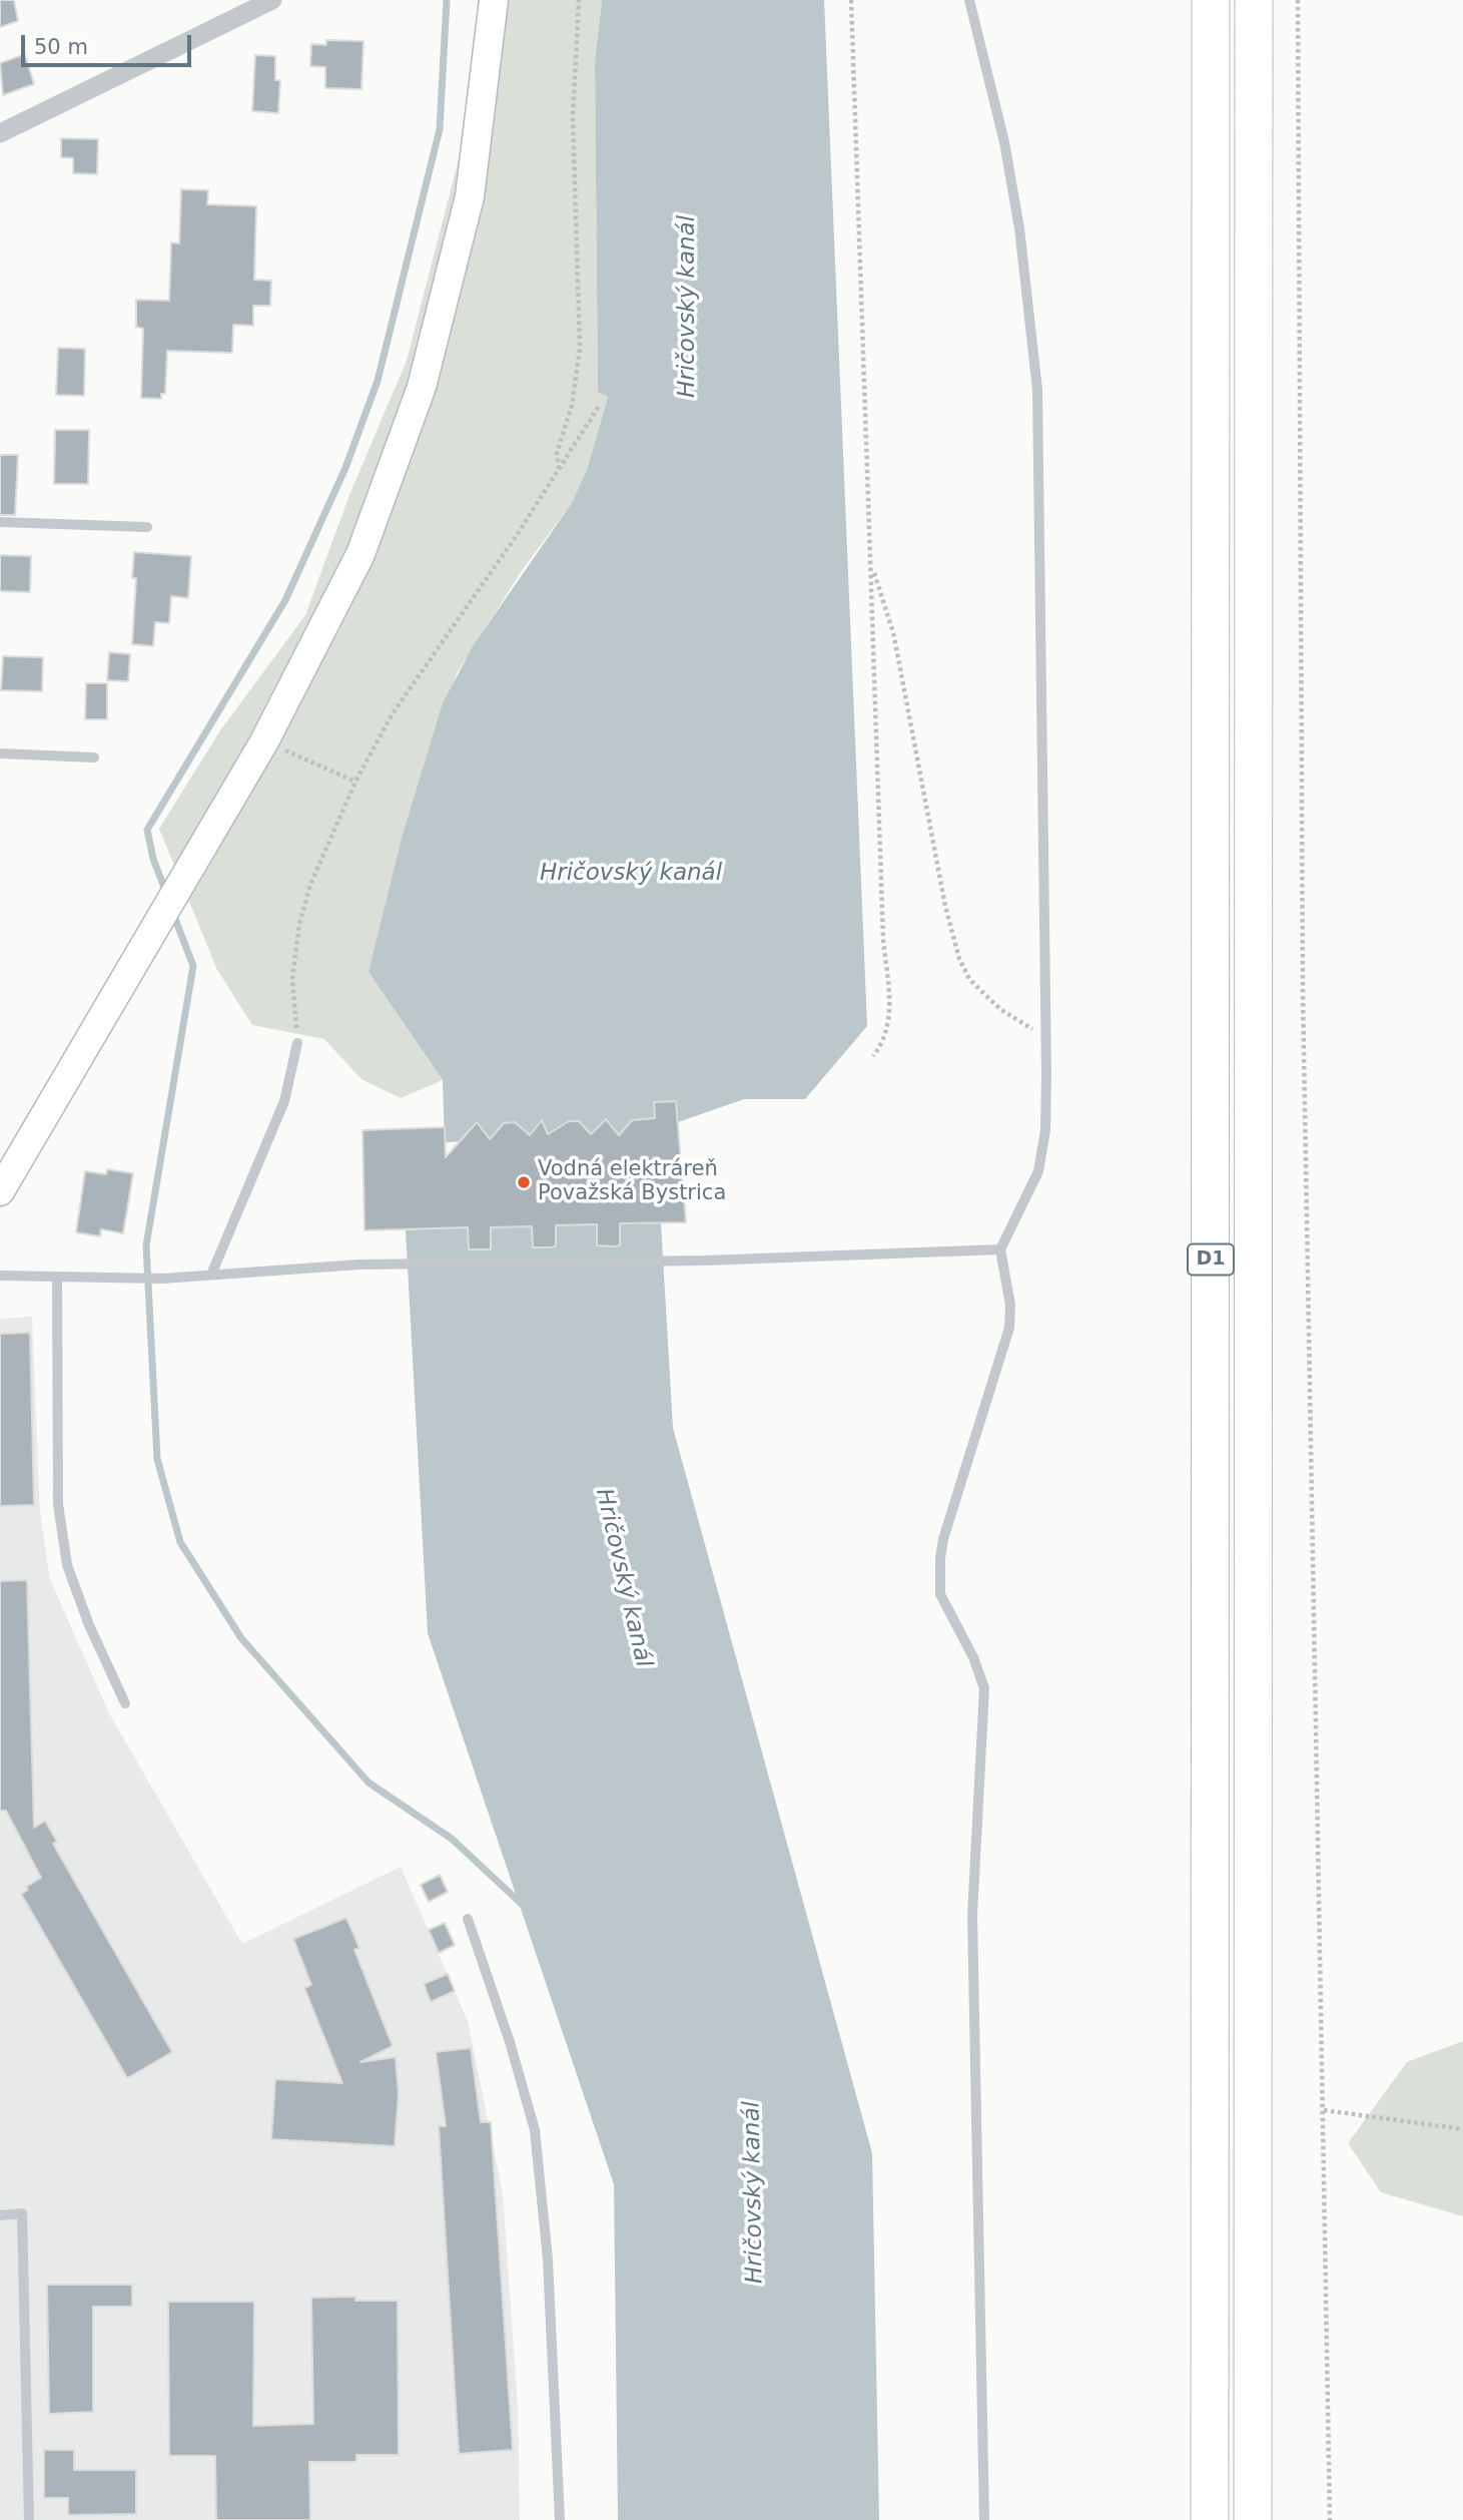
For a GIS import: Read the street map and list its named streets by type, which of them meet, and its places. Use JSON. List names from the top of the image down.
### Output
{
  "streets": {
    "highway": ["D1"]
  },
  "water": ["Hričovský kanál"],
  "places": ["Vodná elektráreň Považská Bystrica"],
  "scale_bar": "50 m"
}
